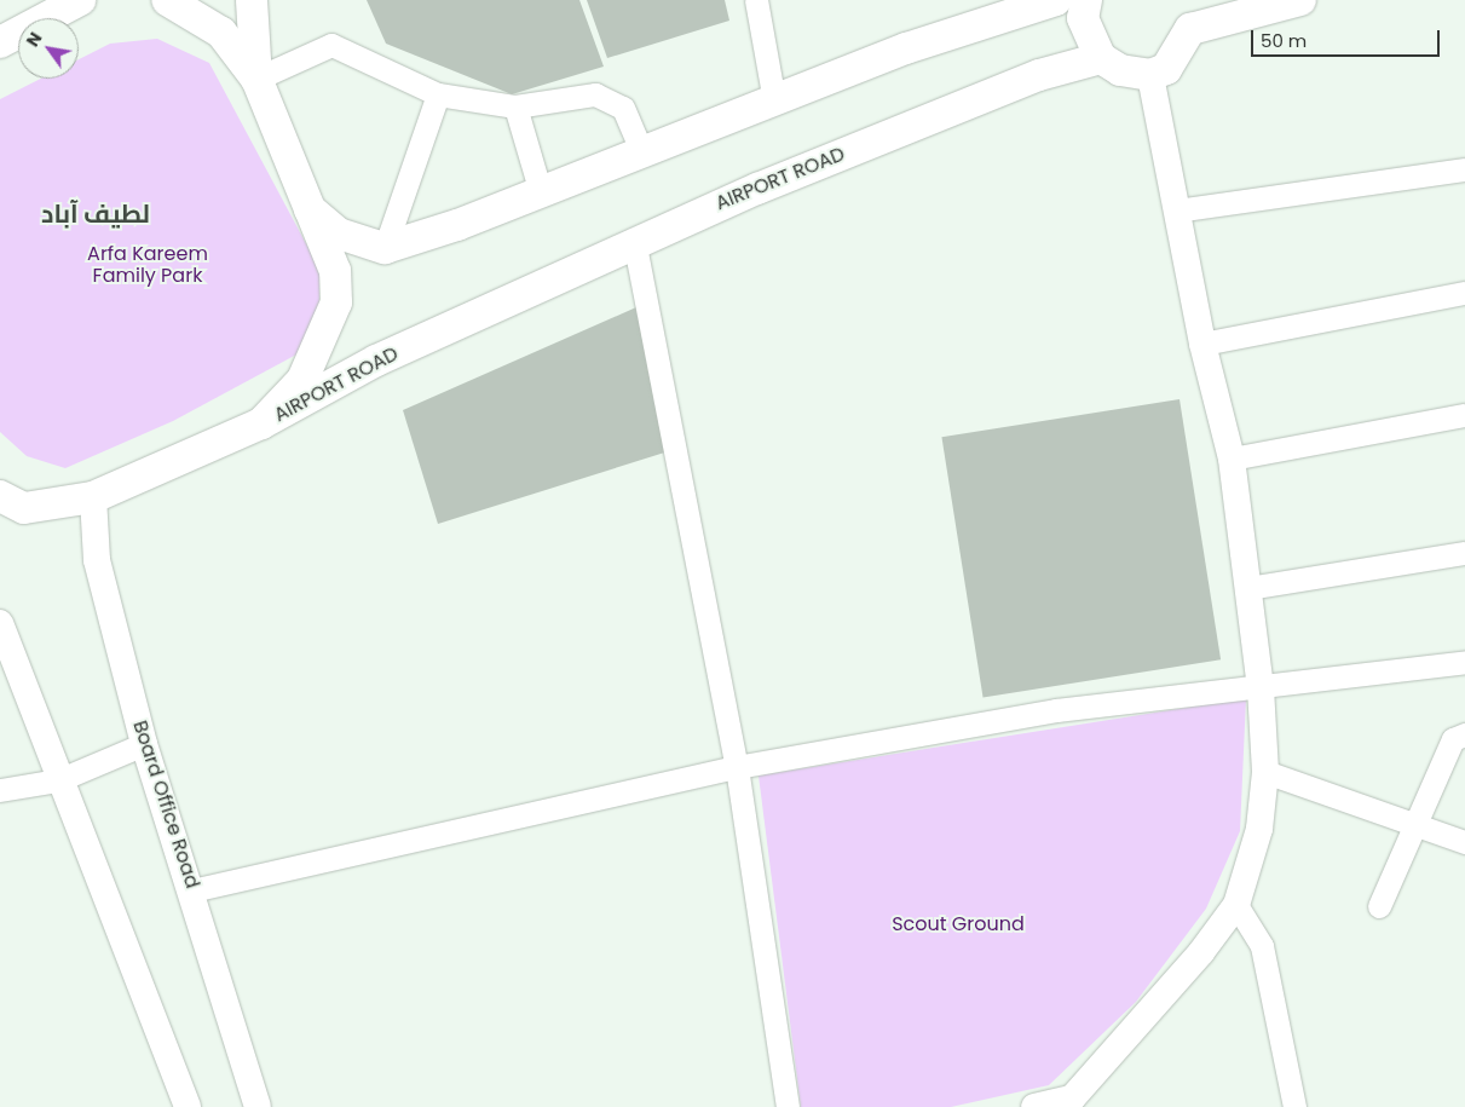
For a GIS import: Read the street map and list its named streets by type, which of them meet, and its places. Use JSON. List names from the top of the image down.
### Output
{
  "streets": {
    "main road": ["AIRPORT ROAD"],
    "street": ["Board Office Road"]
  },
  "crossings": [
    ["AIRPORT ROAD", "Board Office Road"]
  ],
  "districts": ["لطیف آباد"],
  "parks": ["Arfa Kareem Family Park", "Scout Ground"],
  "scale_bar": "50 m",
  "north": "top left"
}
